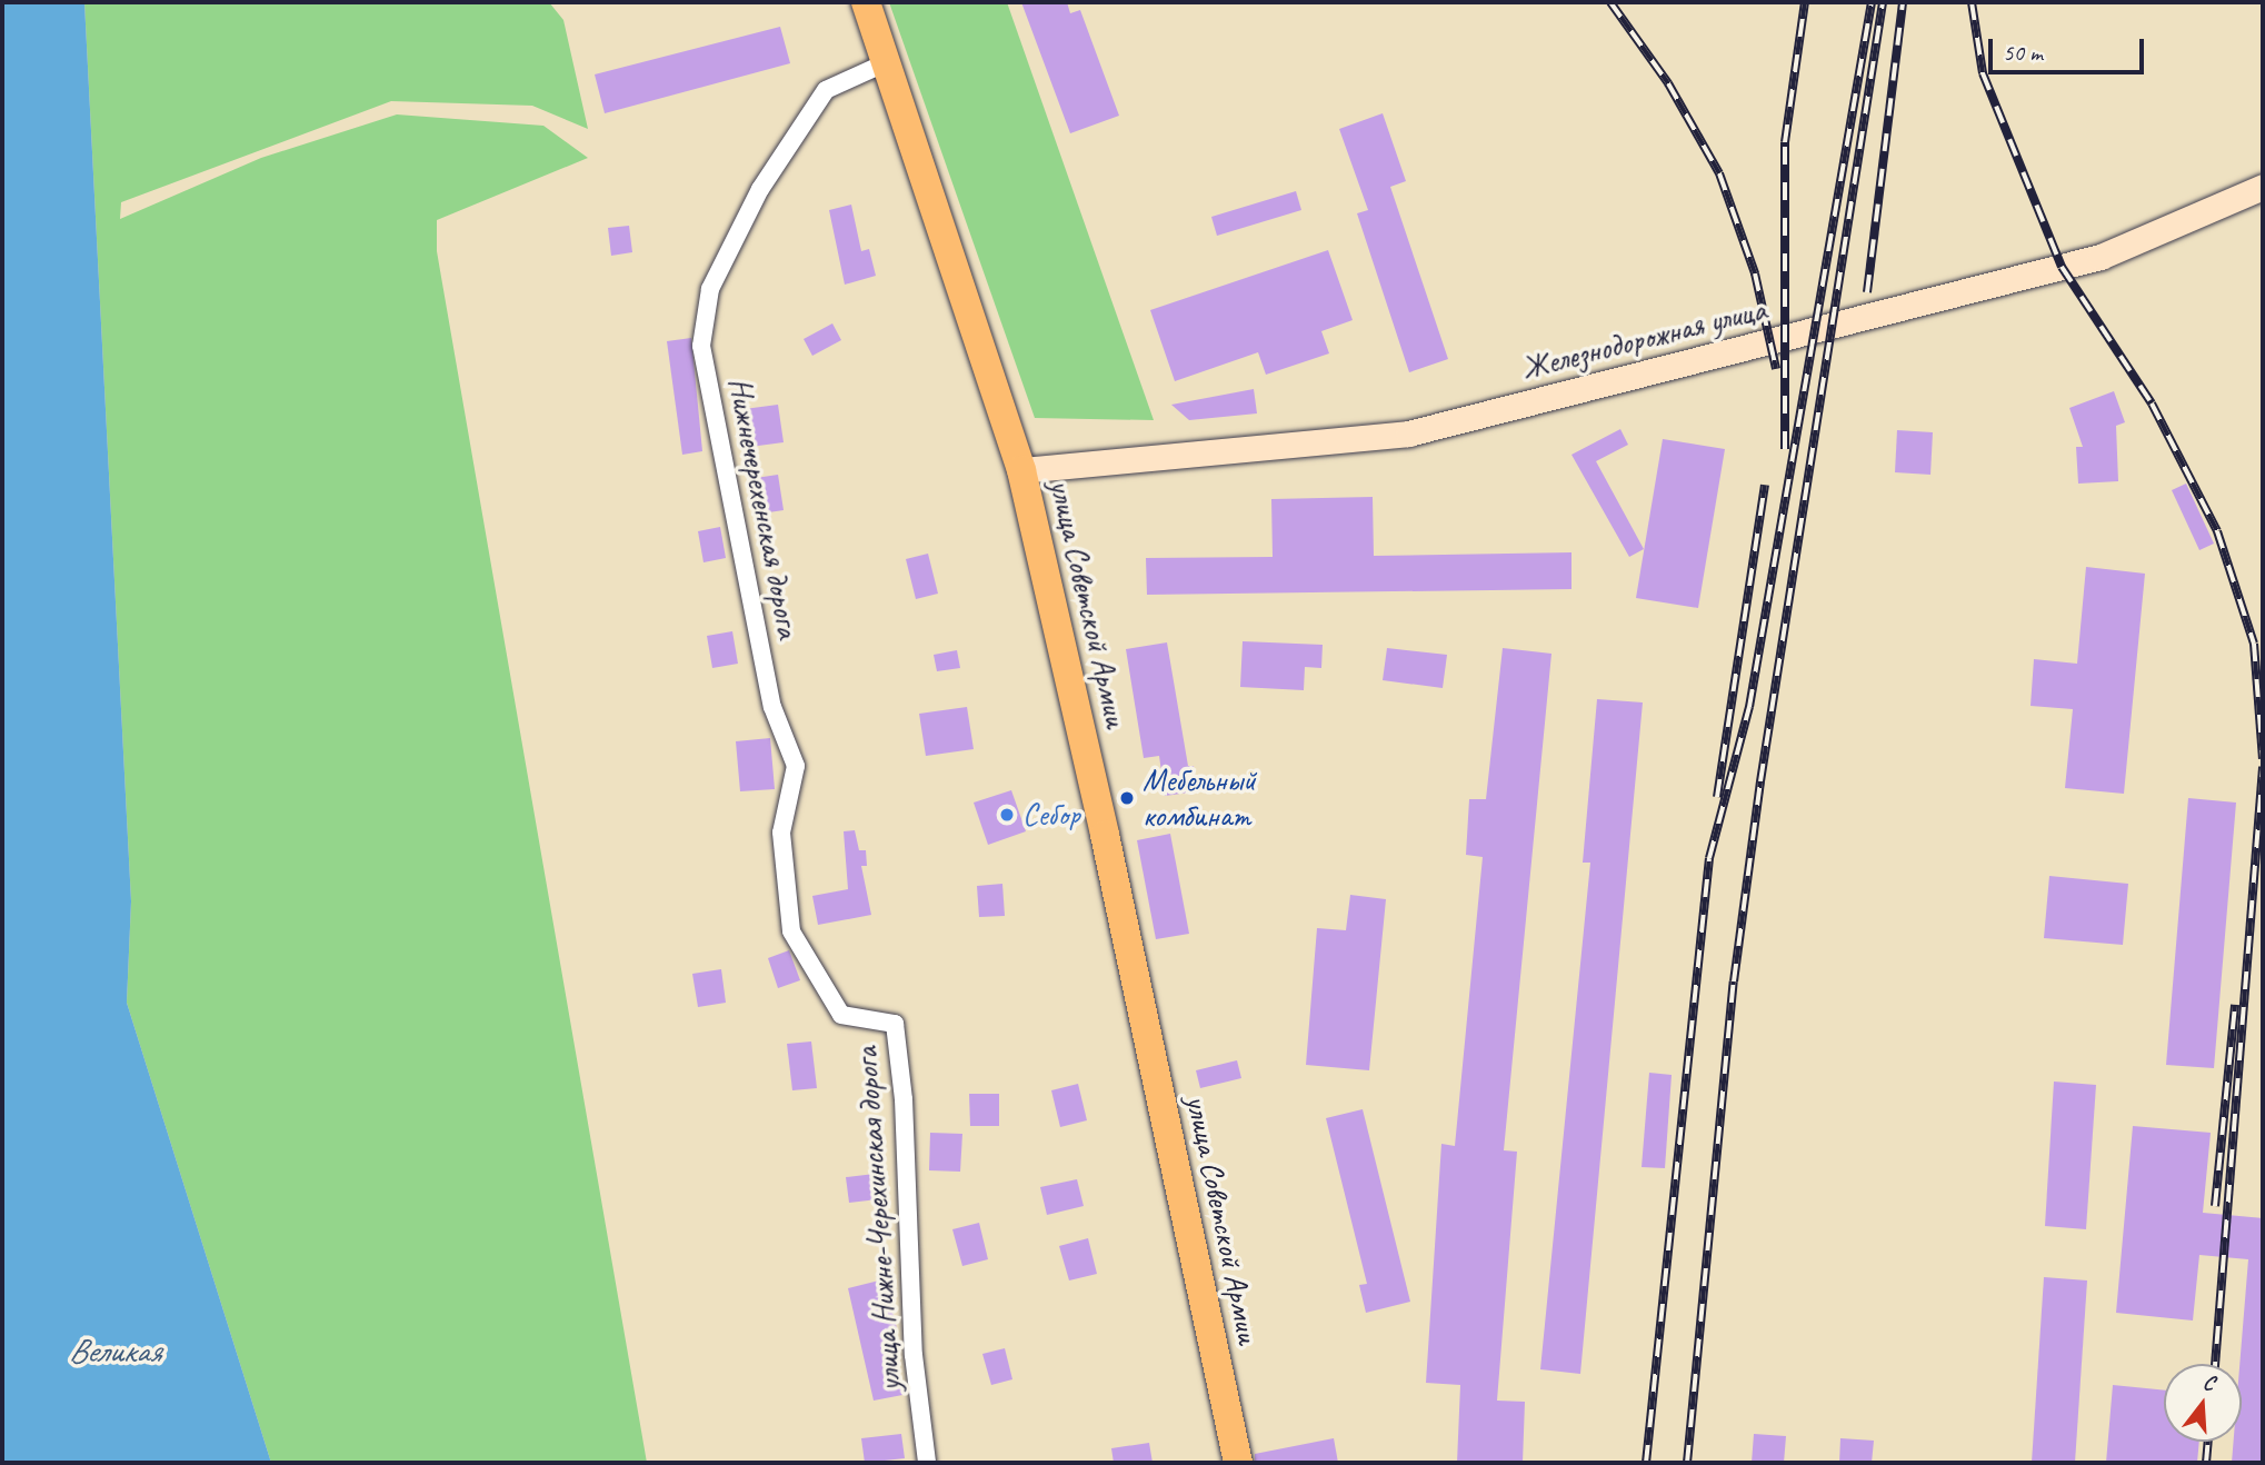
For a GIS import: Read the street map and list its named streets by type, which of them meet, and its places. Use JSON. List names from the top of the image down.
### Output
{
  "streets": {
    "main road": ["улица Советской Армии"],
    "street": ["Железнодорожная улица", "Нижнечерехенская дорога", "улица Нижне-Черехинская дорога"]
  },
  "crossings": [
    ["Железнодорожная улица", "улица Советской Армии"],
    ["Нижнечерехенская дорога", "улица Советской Армии"],
    ["Нижнечерехенская дорога", "улица Нижне-Черехинская дорога"]
  ],
  "water": ["Великая"],
  "places": ["Мебельный комбинат", "Себор"],
  "scale_bar": "50 m",
  "north": "top"
}
